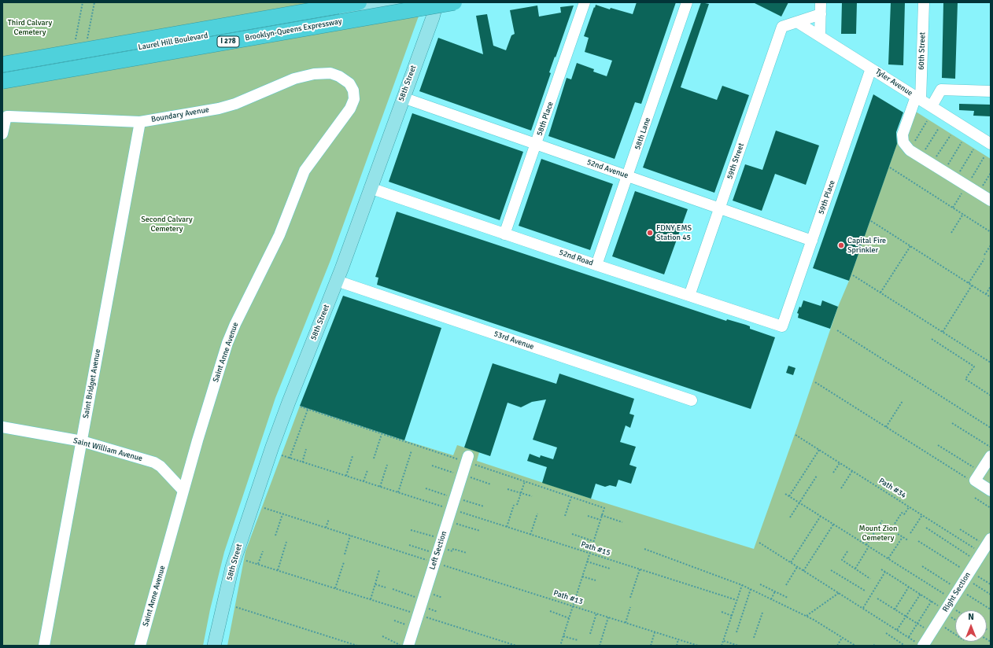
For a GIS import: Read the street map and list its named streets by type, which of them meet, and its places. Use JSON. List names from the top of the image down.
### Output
{
  "streets": {
    "highway": ["Brooklyn-Queens Expressway", "I 278"],
    "main road": ["Laurel Hill Boulevard", "58th Street"],
    "street": [
      "60th Street",
      "Tyler Avenue",
      "Boundary Avenue",
      "58th Place",
      "58th Lane",
      "59th Street",
      "52nd Avenue",
      "59th Place",
      "52nd Road",
      "53rd Avenue",
      "Saint Anne Avenue",
      "Saint Bridget Avenue",
      "Saint William Avenue",
      "Left Section",
      "Right Section"
    ],
    "path": ["Path #34", "Path #15", "Path #13"]
  },
  "crossings": [
    ["60th Street", "Tyler Avenue"],
    ["Tyler Avenue", "59th Street"],
    ["Tyler Avenue", "59th Place"],
    ["58th Street", "52nd Avenue"],
    ["58th Street", "52nd Road"],
    ["58th Street", "53rd Avenue"],
    ["Boundary Avenue", "Saint Anne Avenue"],
    ["Boundary Avenue", "Saint Bridget Avenue"],
    ["58th Place", "52nd Avenue"],
    ["58th Place", "52nd Road"],
    ["58th Lane", "52nd Avenue"],
    ["58th Lane", "52nd Road"],
    ["59th Street", "52nd Avenue"],
    ["59th Street", "52nd Road"],
    ["52nd Avenue", "59th Place"],
    ["59th Place", "52nd Road"],
    ["Saint Anne Avenue", "Saint William Avenue"],
    ["Saint Bridget Avenue", "Saint William Avenue"],
    ["Path #34", "Right Section"],
    ["Path #15", "Left Section"],
    ["Left Section", "Path #13"]
  ],
  "parks": ["Third Calvary Cemetery", "Second Calvary Cemetery", "Mount Zion Cemetery"],
  "places": ["FDNY EMS Station 45", "Capital Fire Sprinkler"],
  "north": "top"
}
